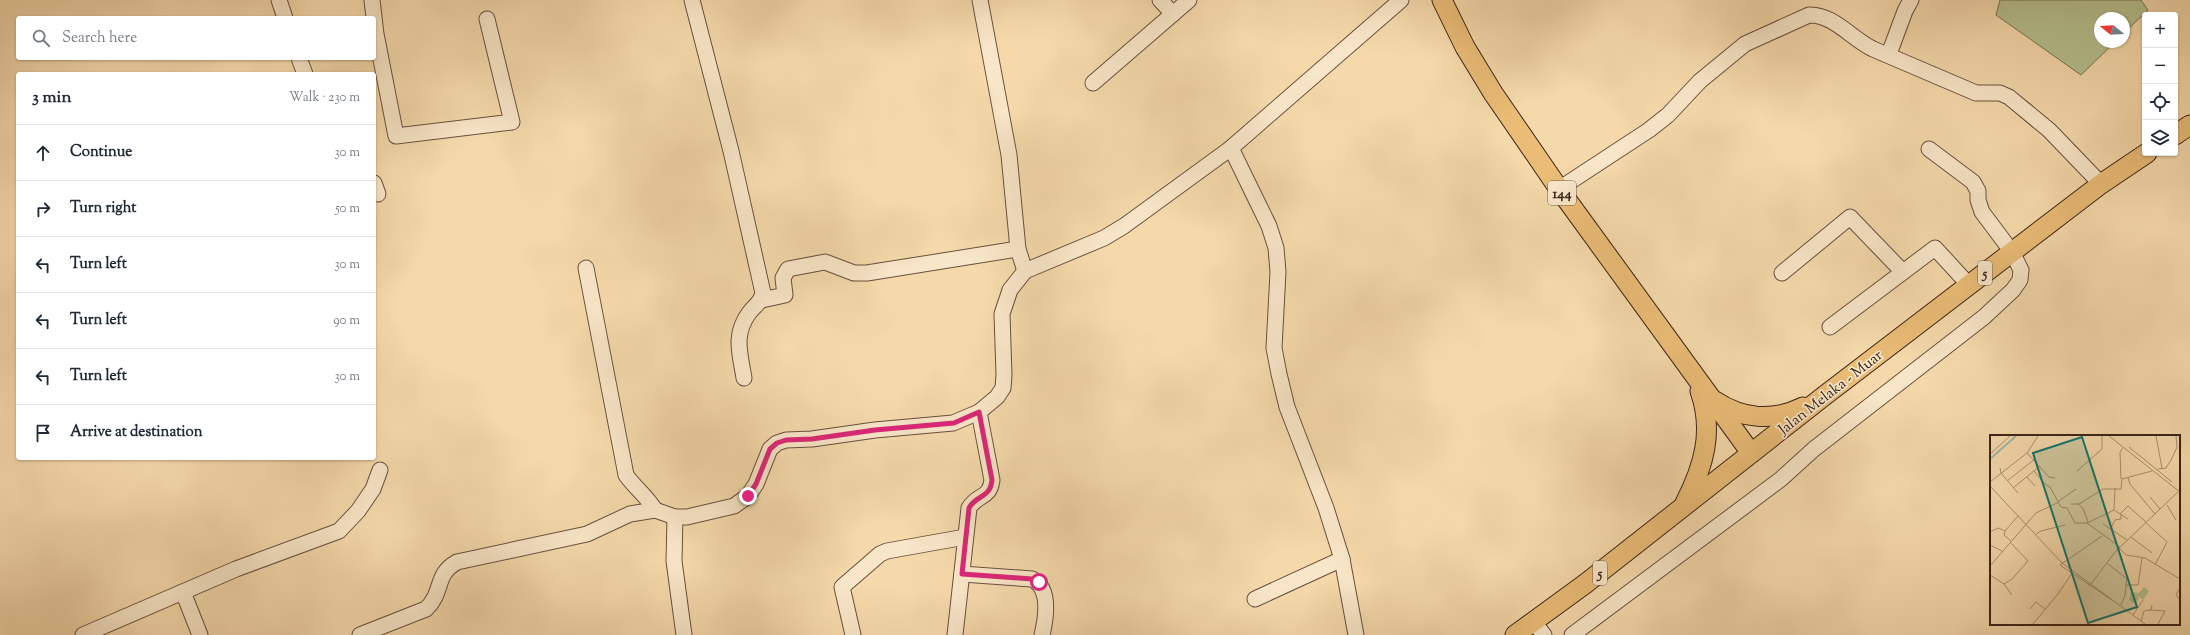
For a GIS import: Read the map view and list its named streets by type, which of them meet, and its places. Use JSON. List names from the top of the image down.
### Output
{
  "streets": {
    "main road": ["144", "5", "Jalan Melaka - Muar"]
  },
  "crossings": [
    ["144", "Jalan Melaka - Muar"]
  ],
  "north": "left",
  "page": {
    "map_buttons": ["+", "−"],
    "search": "Search here",
    "heading": ["3 min", "Walk · 230 m"],
    "list": [
      ["Continue", "30 m"],
      ["Turn right", "50 m"],
      ["Turn left", "30 m"],
      ["Turn left", "90 m"],
      ["Turn left", "30 m"],
      "Arrive at destination"
    ]
  }
}
